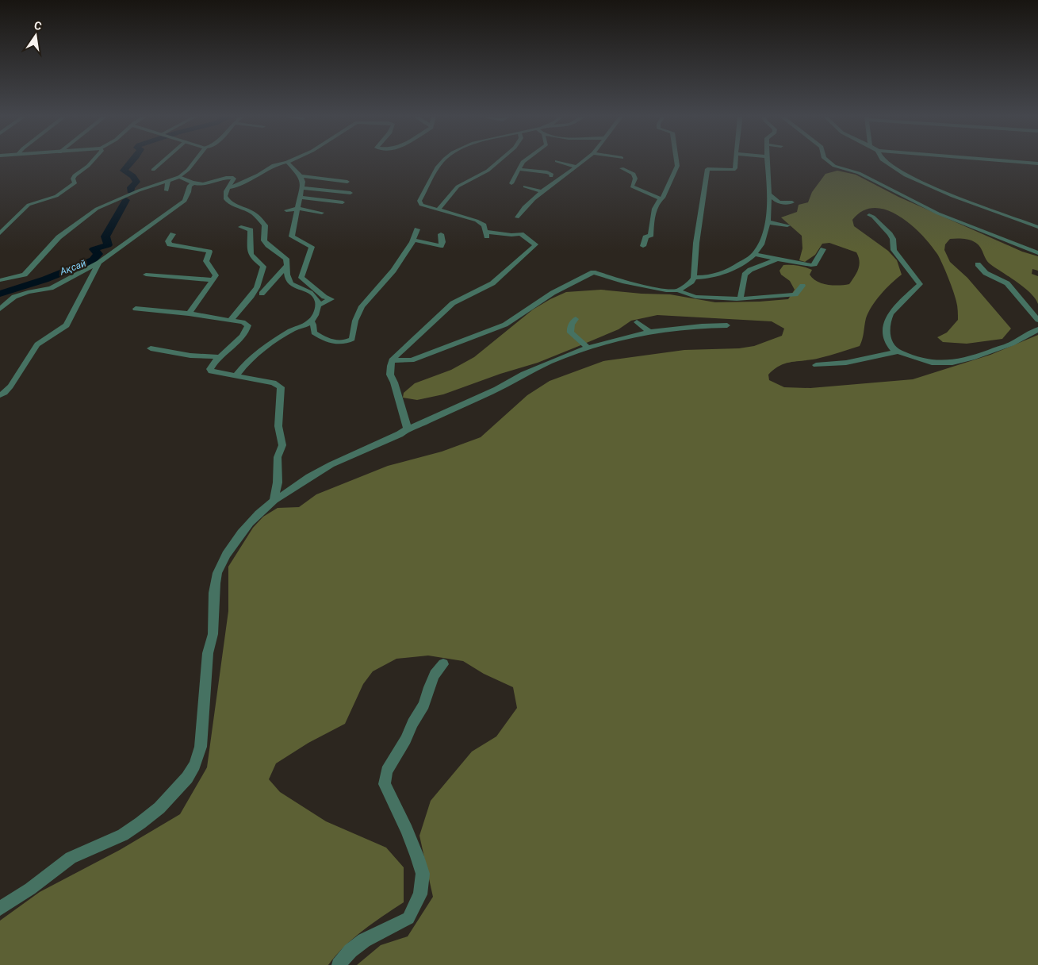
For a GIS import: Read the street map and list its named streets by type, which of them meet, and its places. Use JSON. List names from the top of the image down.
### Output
{
  "water": ["Ақсай"],
  "north": "top"
}
